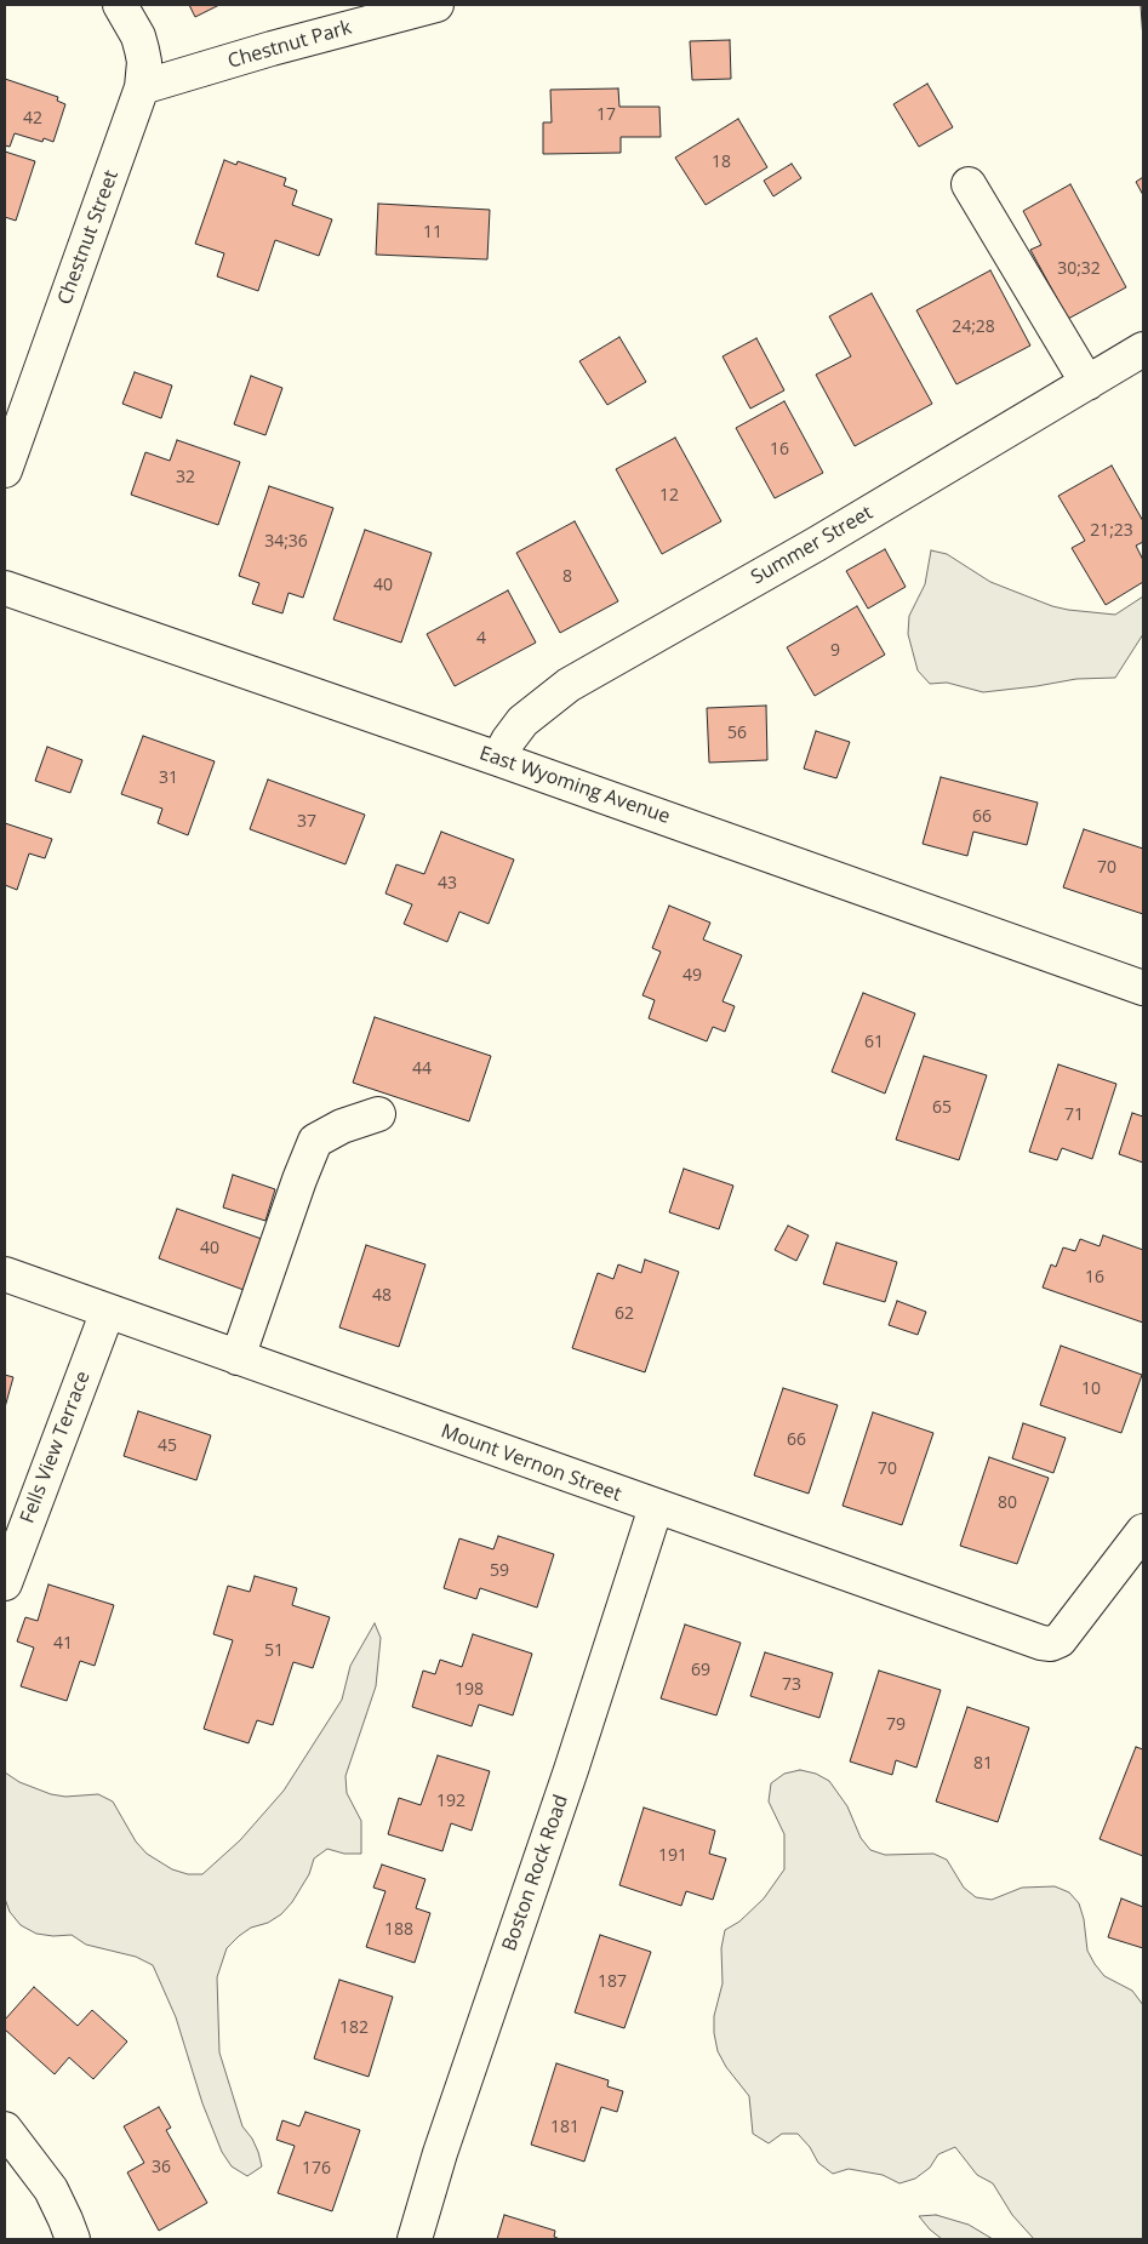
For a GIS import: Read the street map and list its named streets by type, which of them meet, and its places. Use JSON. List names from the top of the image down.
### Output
{
  "streets": {
    "street": [
      "Chestnut Park",
      "Chestnut Street",
      "Summer Street",
      "East Wyoming Avenue",
      "Fells View Terrace",
      "Mount Vernon Street",
      "Boston Rock Road"
    ]
  },
  "crossings": [
    ["Chestnut Park", "Chestnut Street"],
    ["Summer Street", "East Wyoming Avenue"],
    ["Fells View Terrace", "Mount Vernon Street"],
    ["Mount Vernon Street", "Boston Rock Road"]
  ],
  "house_numbers": [
    "17",
    "42",
    "18",
    "11",
    "30;32",
    "24;28",
    "16",
    "32",
    "12",
    "21;23",
    "34;36",
    "8",
    "40",
    "4",
    "9",
    "56",
    "31",
    "66",
    "37",
    "70",
    "43",
    "49",
    "61",
    "44",
    "65",
    "71",
    "40",
    "16",
    "48",
    "62",
    "10",
    "66",
    "45",
    "70",
    "80",
    "59",
    "41",
    "51",
    "69",
    "73",
    "198",
    "79",
    "81",
    "192",
    "191",
    "188",
    "187",
    "182",
    "181",
    "36",
    "176"
  ]
}
